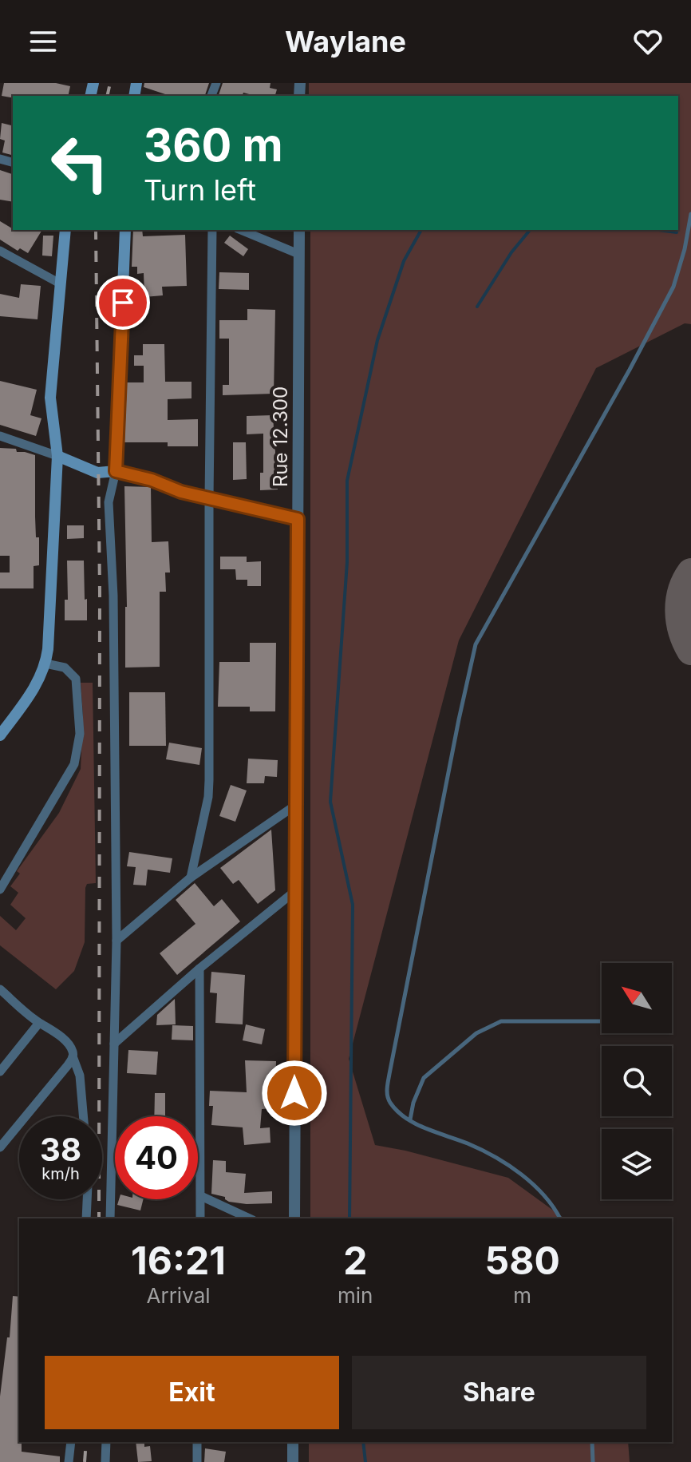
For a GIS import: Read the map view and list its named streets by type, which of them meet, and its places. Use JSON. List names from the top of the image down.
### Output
{
  "streets": {
    "street": ["Rue 12.300"]
  },
  "north": "top left",
  "page": {
    "header": "Waylane",
    "turn": ["360 m", "Turn left"],
    "speed": "38 km/h",
    "limit": "40",
    "eta": [
      "16:21",
      "Arrival",
      "2",
      "min",
      "580",
      "m"
    ],
    "buttons": ["Exit", "Share"]
  }
}
